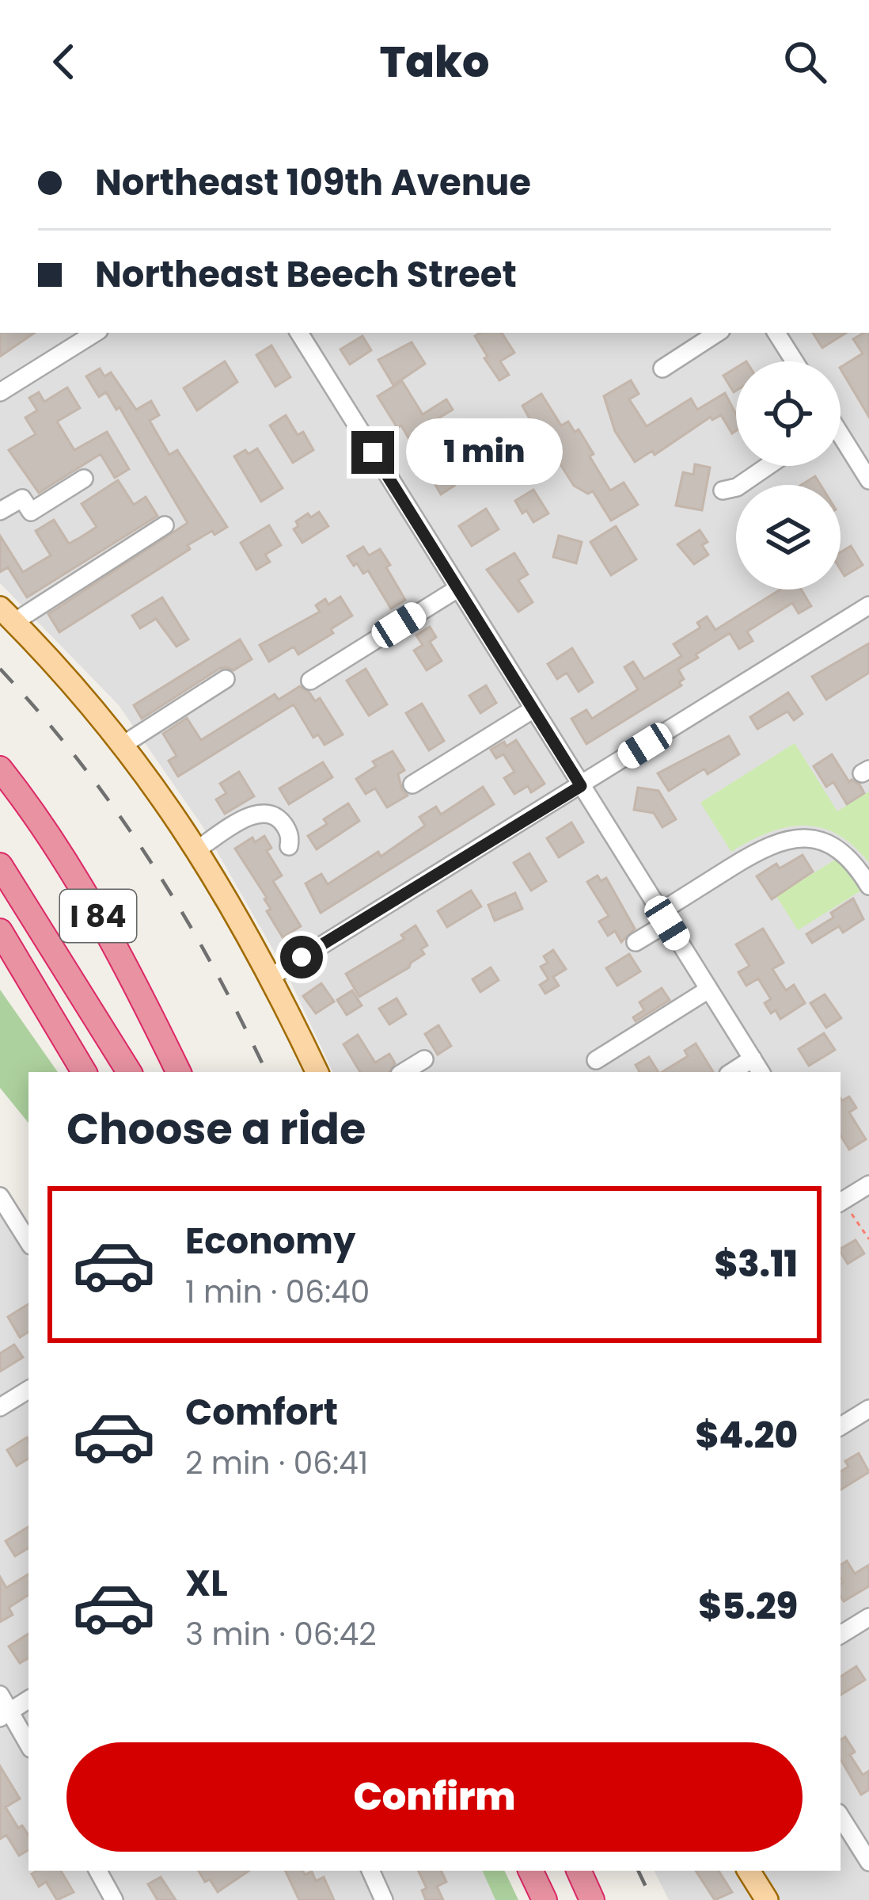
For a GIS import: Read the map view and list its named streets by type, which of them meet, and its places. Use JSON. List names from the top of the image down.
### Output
{
  "streets": {
    "highway": ["I 84"]
  },
  "page": {
    "header": "Tako",
    "banner": ["Northeast 109th Avenue", "Northeast Beech Street"],
    "bubble": "1 min",
    "heading": "Choose a ride",
    "list": [
      {
        "name": "Economy",
        "note": "1 min · 06:40",
        "value": "$3.11"
      },
      {
        "name": "Comfort",
        "note": "2 min · 06:41",
        "value": "$4.20"
      },
      {
        "name": "XL",
        "note": "3 min · 06:42",
        "value": "$5.29"
      }
    ],
    "buttons": "Confirm"
  }
}
